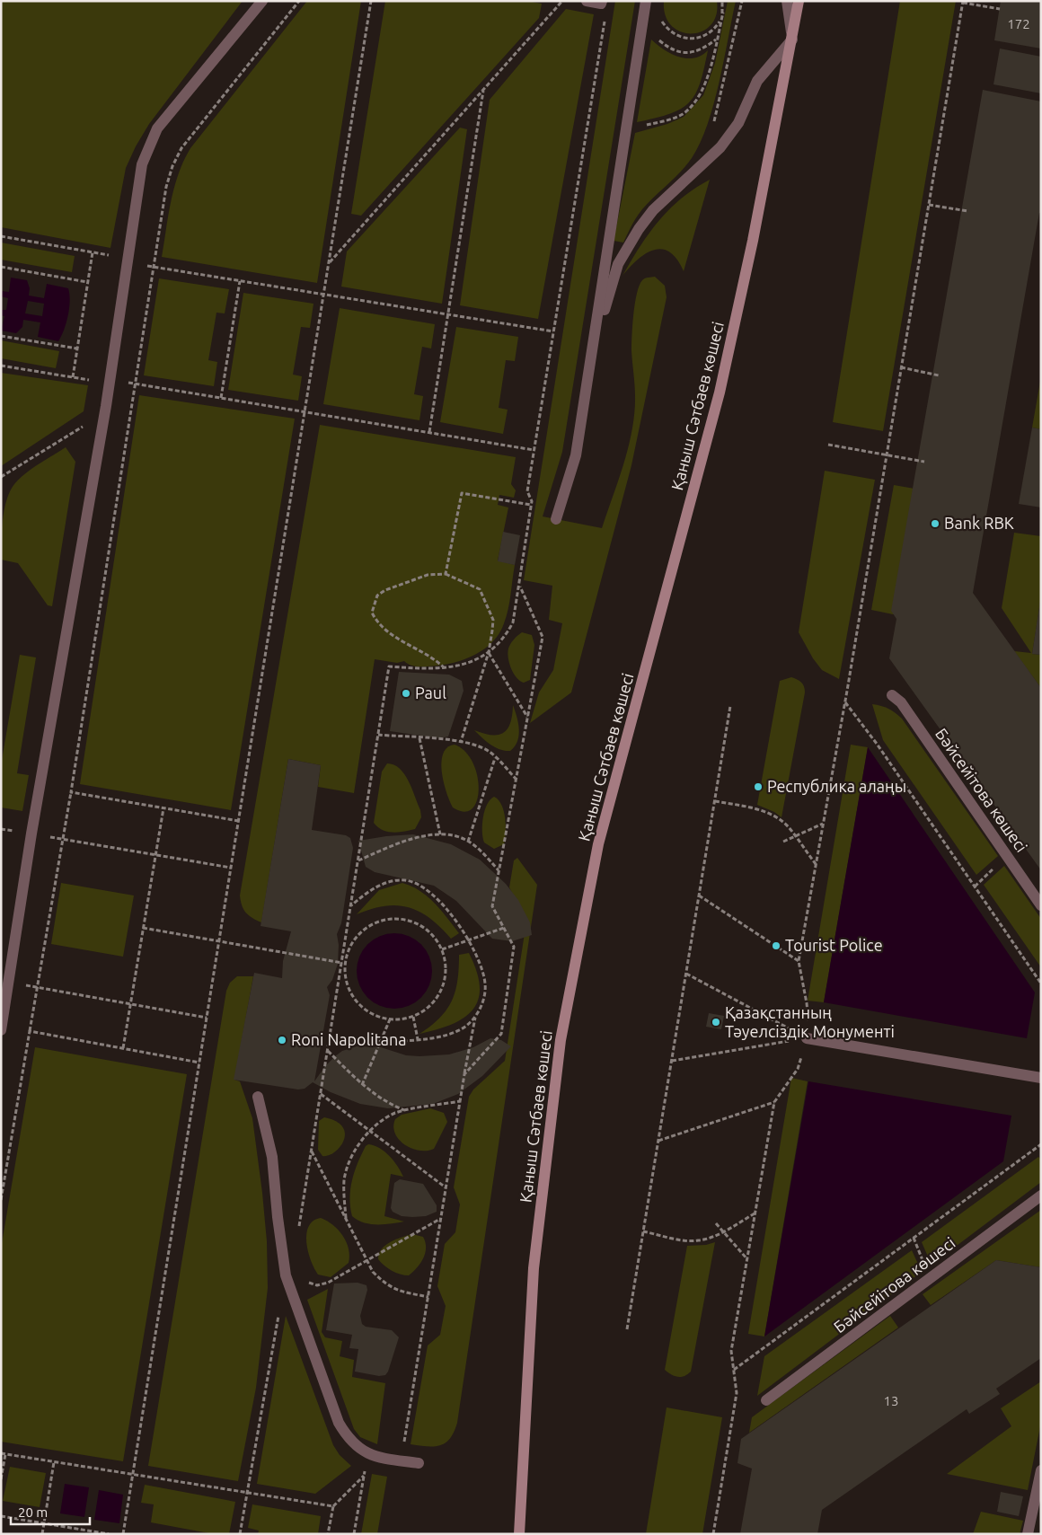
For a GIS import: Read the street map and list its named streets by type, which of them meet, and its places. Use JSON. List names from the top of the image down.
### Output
{
  "streets": {
    "main road": ["Қаныш Сәтбаев көшесі"],
    "street": ["Бәйсейітова көшесі"]
  },
  "places": [
    "Bank RBK",
    "Paul",
    "Республика алаңы",
    "Tourist Police",
    "Қазақстанның Тәуелсіздік Монументі",
    "Roni Napolitana"
  ],
  "house_numbers": ["172", "13"],
  "scale_bar": "20 m"
}
